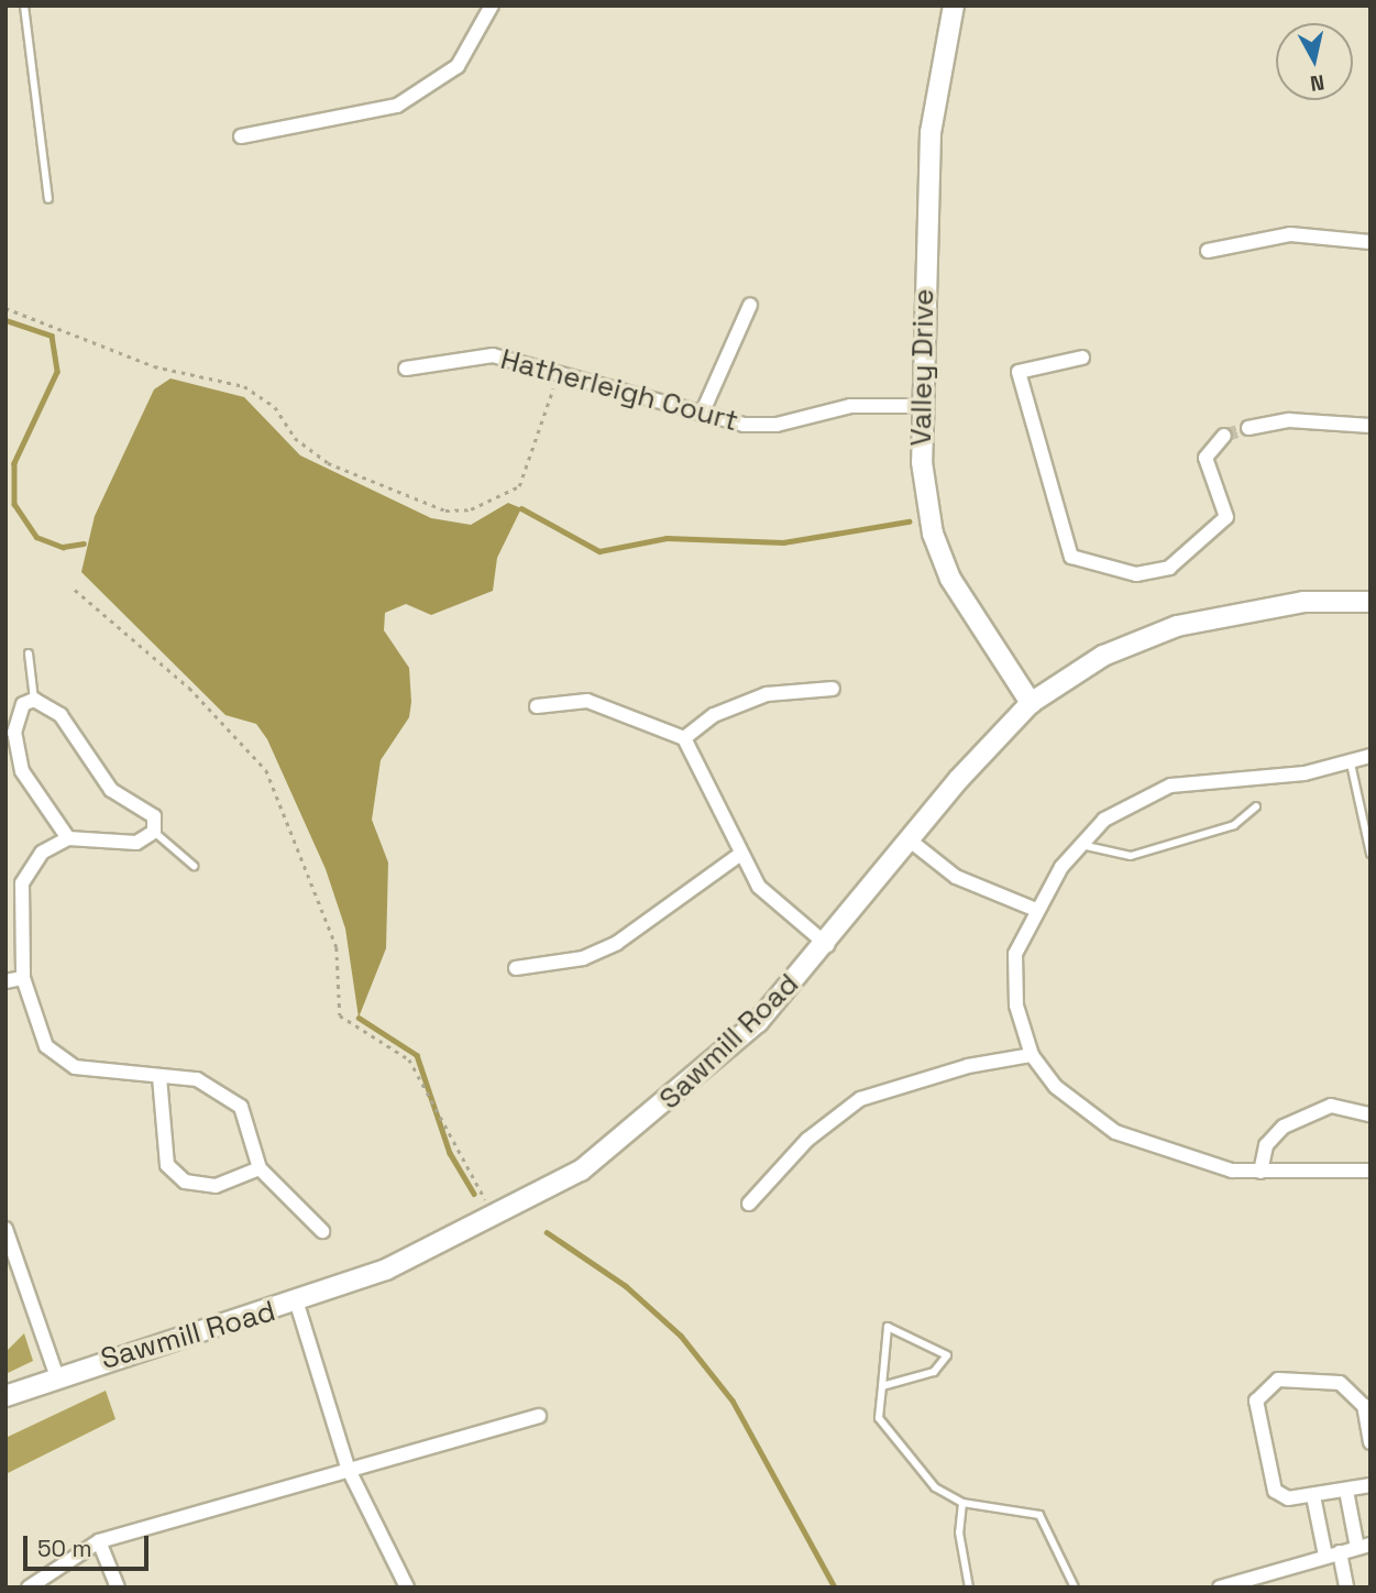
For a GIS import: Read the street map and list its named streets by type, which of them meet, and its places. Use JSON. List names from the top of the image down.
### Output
{
  "streets": {
    "street": ["Valley Drive", "Hatherleigh Court", "Sawmill Road"]
  },
  "crossings": [
    ["Valley Drive", "Hatherleigh Court"],
    ["Valley Drive", "Sawmill Road"]
  ],
  "scale_bar": "50 m",
  "north": "bottom"
}
